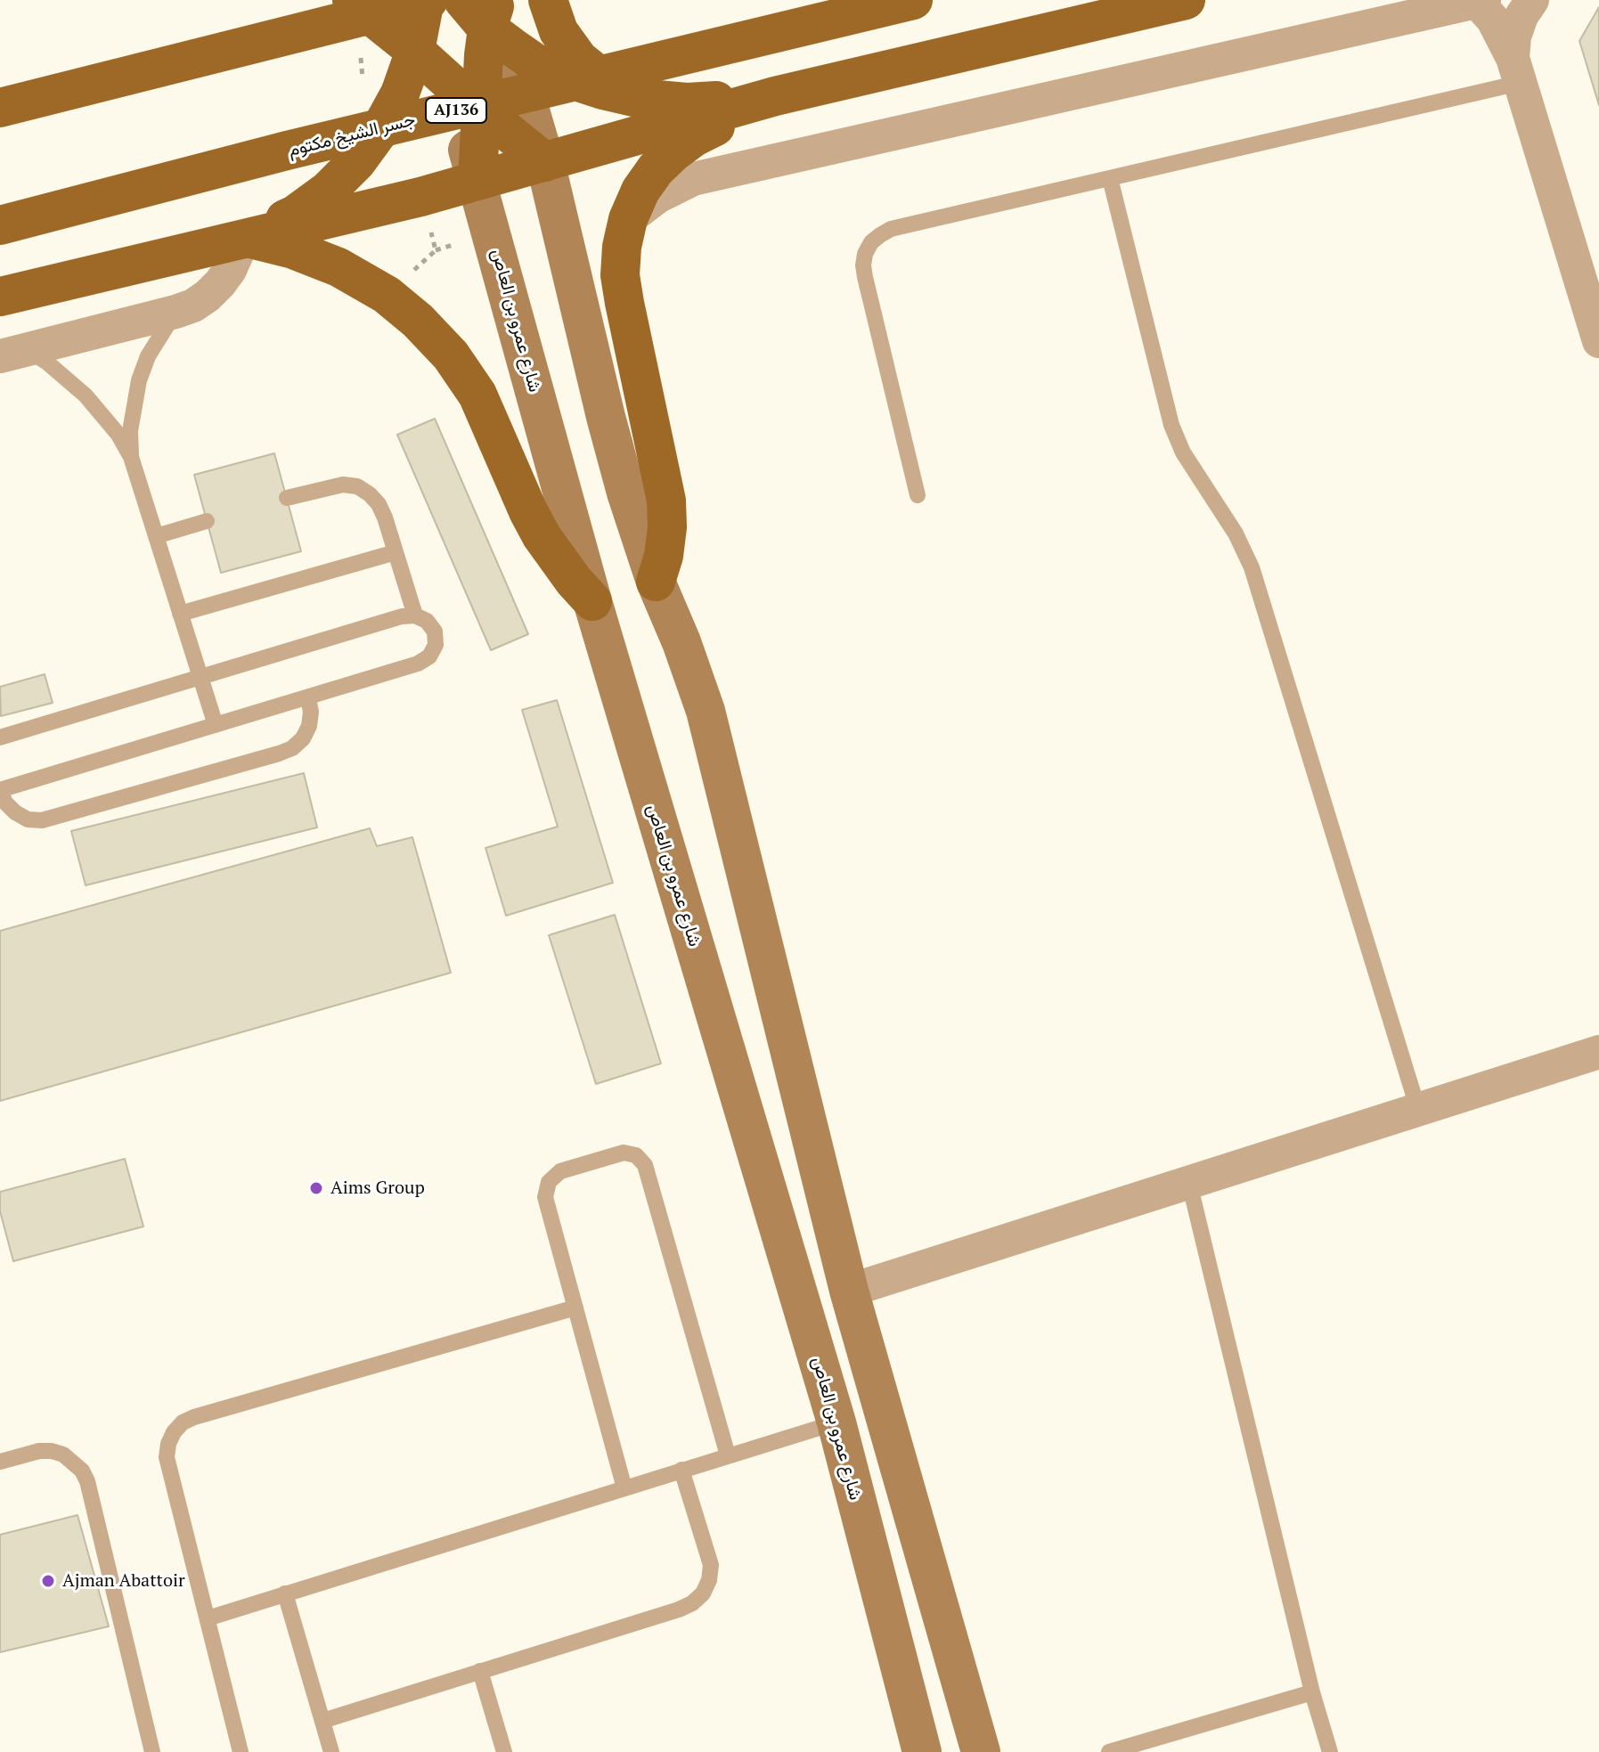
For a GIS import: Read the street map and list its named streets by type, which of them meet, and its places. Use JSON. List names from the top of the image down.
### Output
{
  "streets": {
    "main road": ["AJ136", "جسر الشيخ مكتوم", "شارع عمرو بن العاص"]
  },
  "places": ["Aims Group", "Ajman Abattoir"]
}
